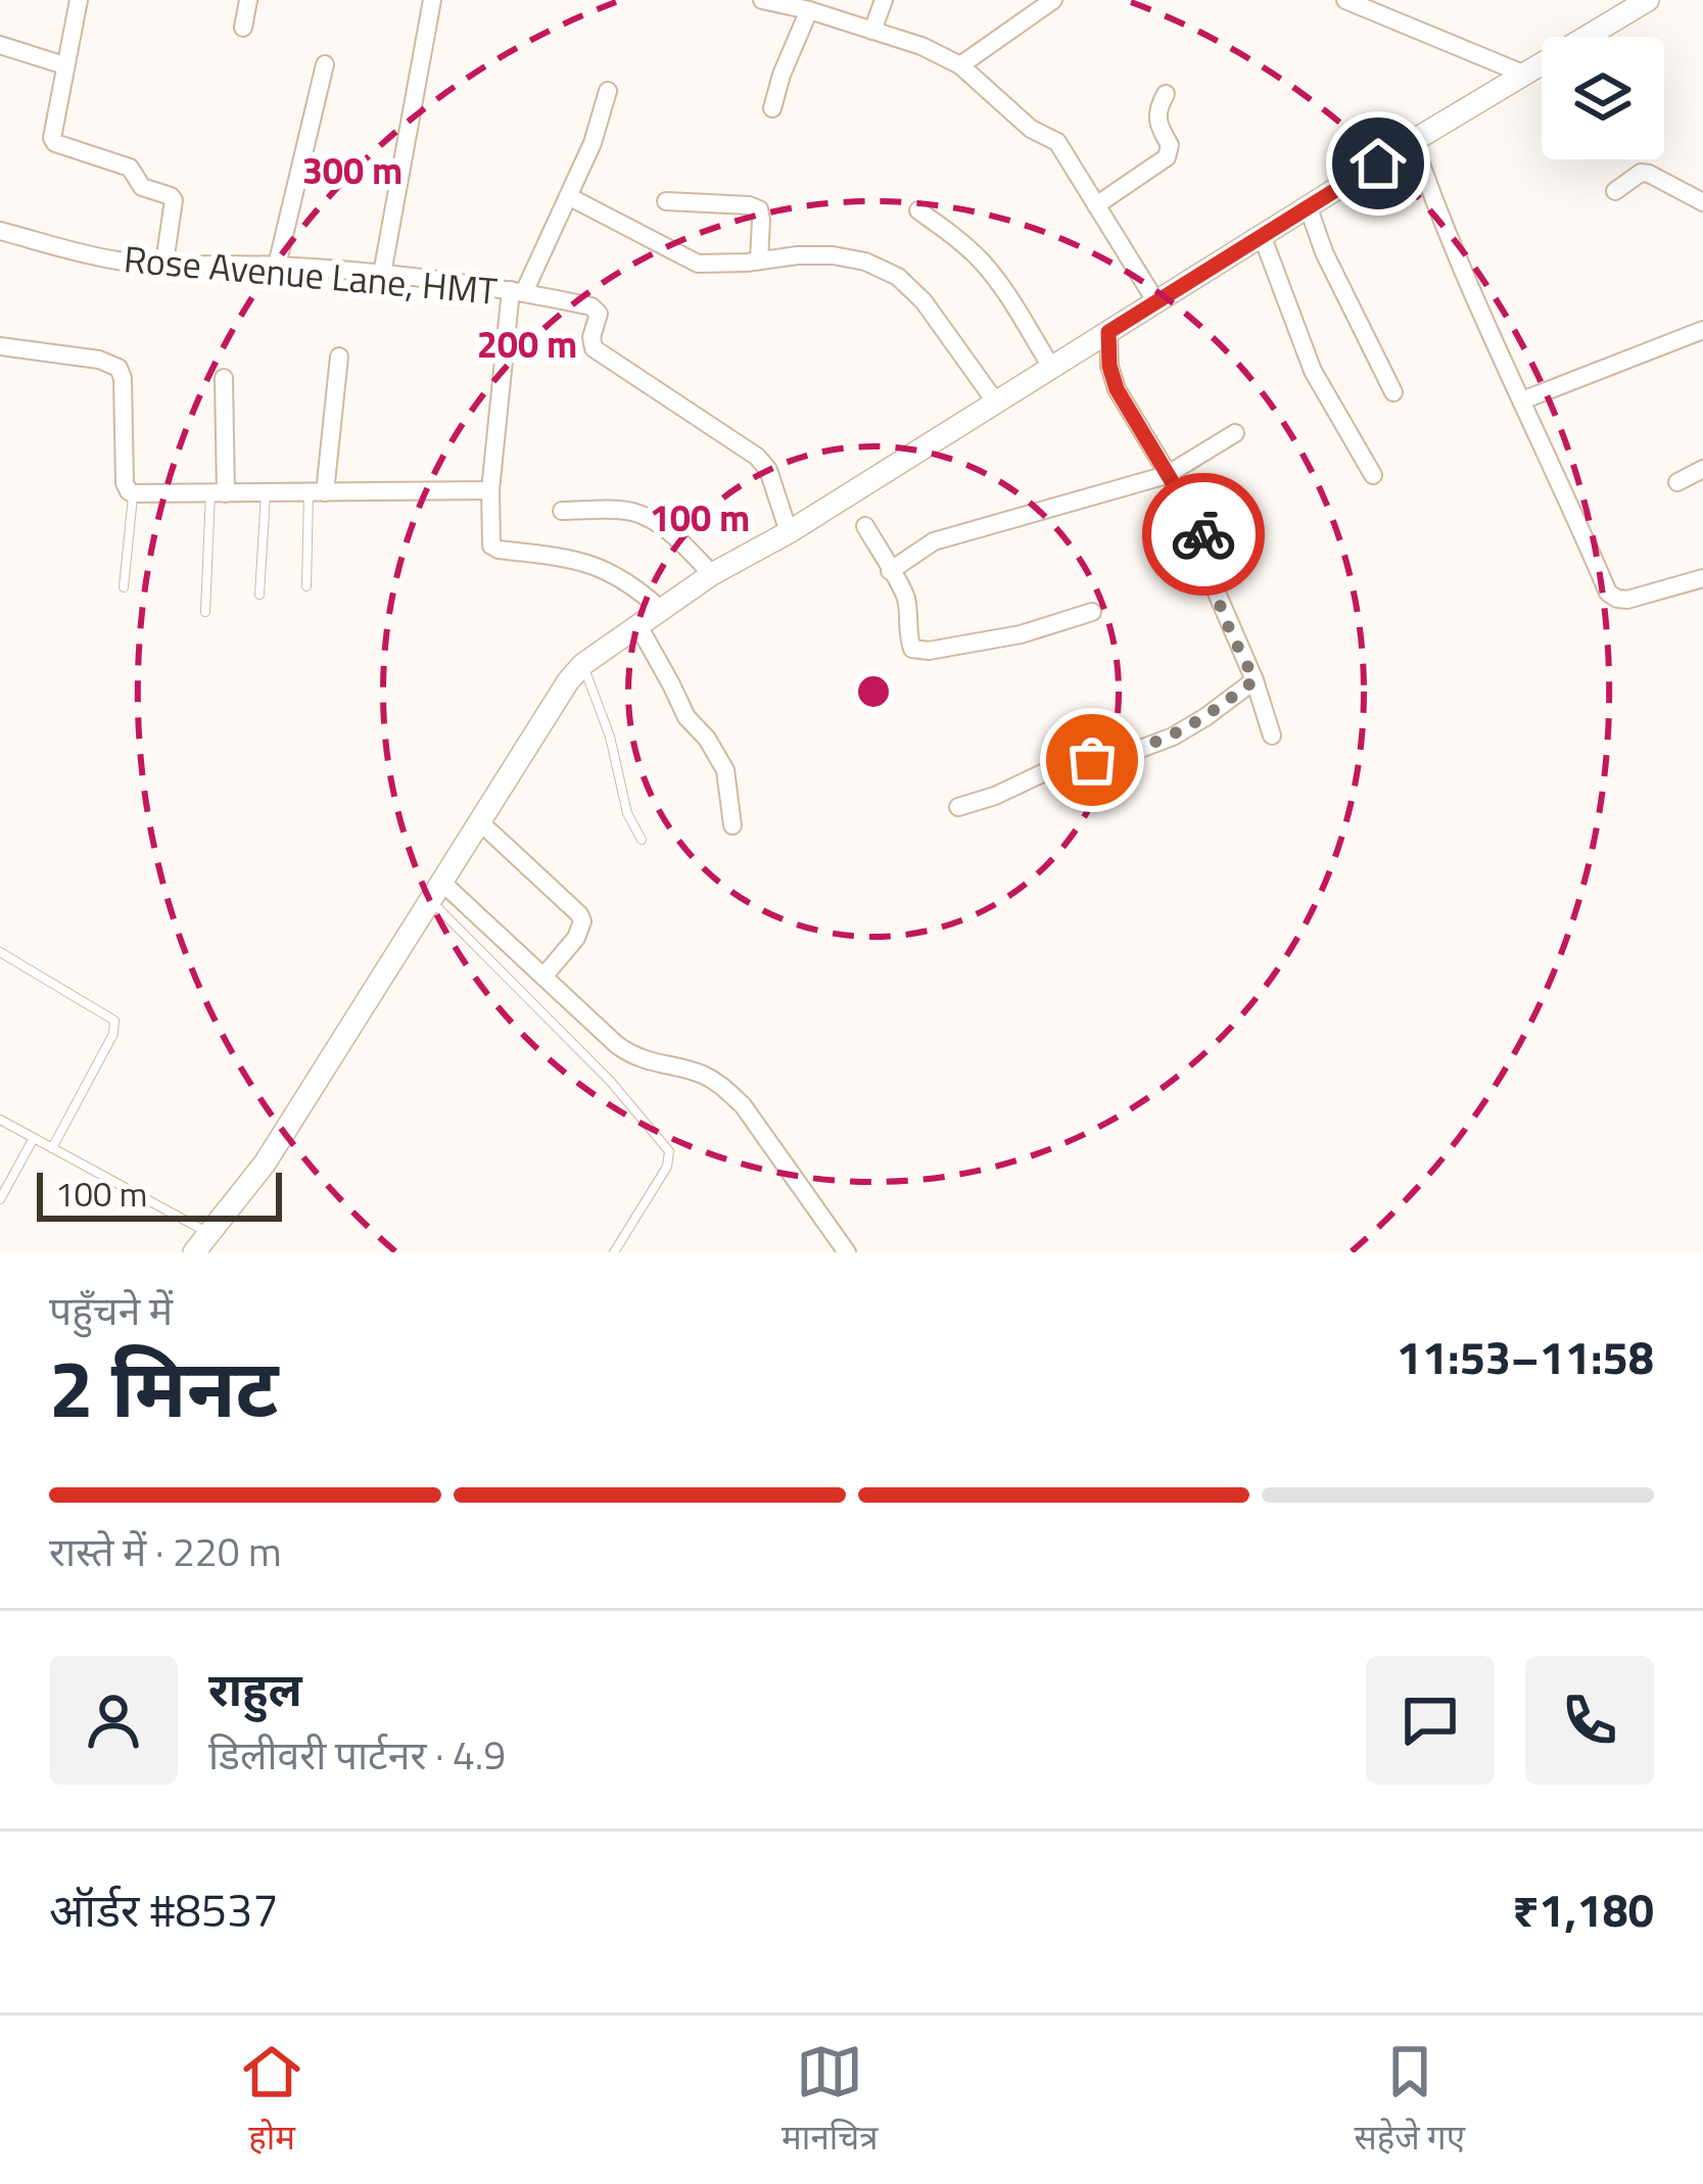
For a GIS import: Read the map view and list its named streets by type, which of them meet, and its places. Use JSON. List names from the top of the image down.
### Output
{
  "streets": {
    "street": ["Rose Avenue Lane, HMT"]
  },
  "scale_bar": "100 m",
  "page": {
    "scale": "100 m",
    "heading": ["2 मिनट", "पहुँचने में", "11:53–11:58"],
    "panel": [
      "राहुल",
      "डिलीवरी पार्टनर · 4.9",
      "ऑर्डर #8537",
      "₹1,180"
    ],
    "bar": "रास्ते में · 220 m",
    "tabs": ["होम", "मानचित्र", "सहेजे गए"]
  },
  "rings": ["300 m", "200 m", "100 m"]
}
